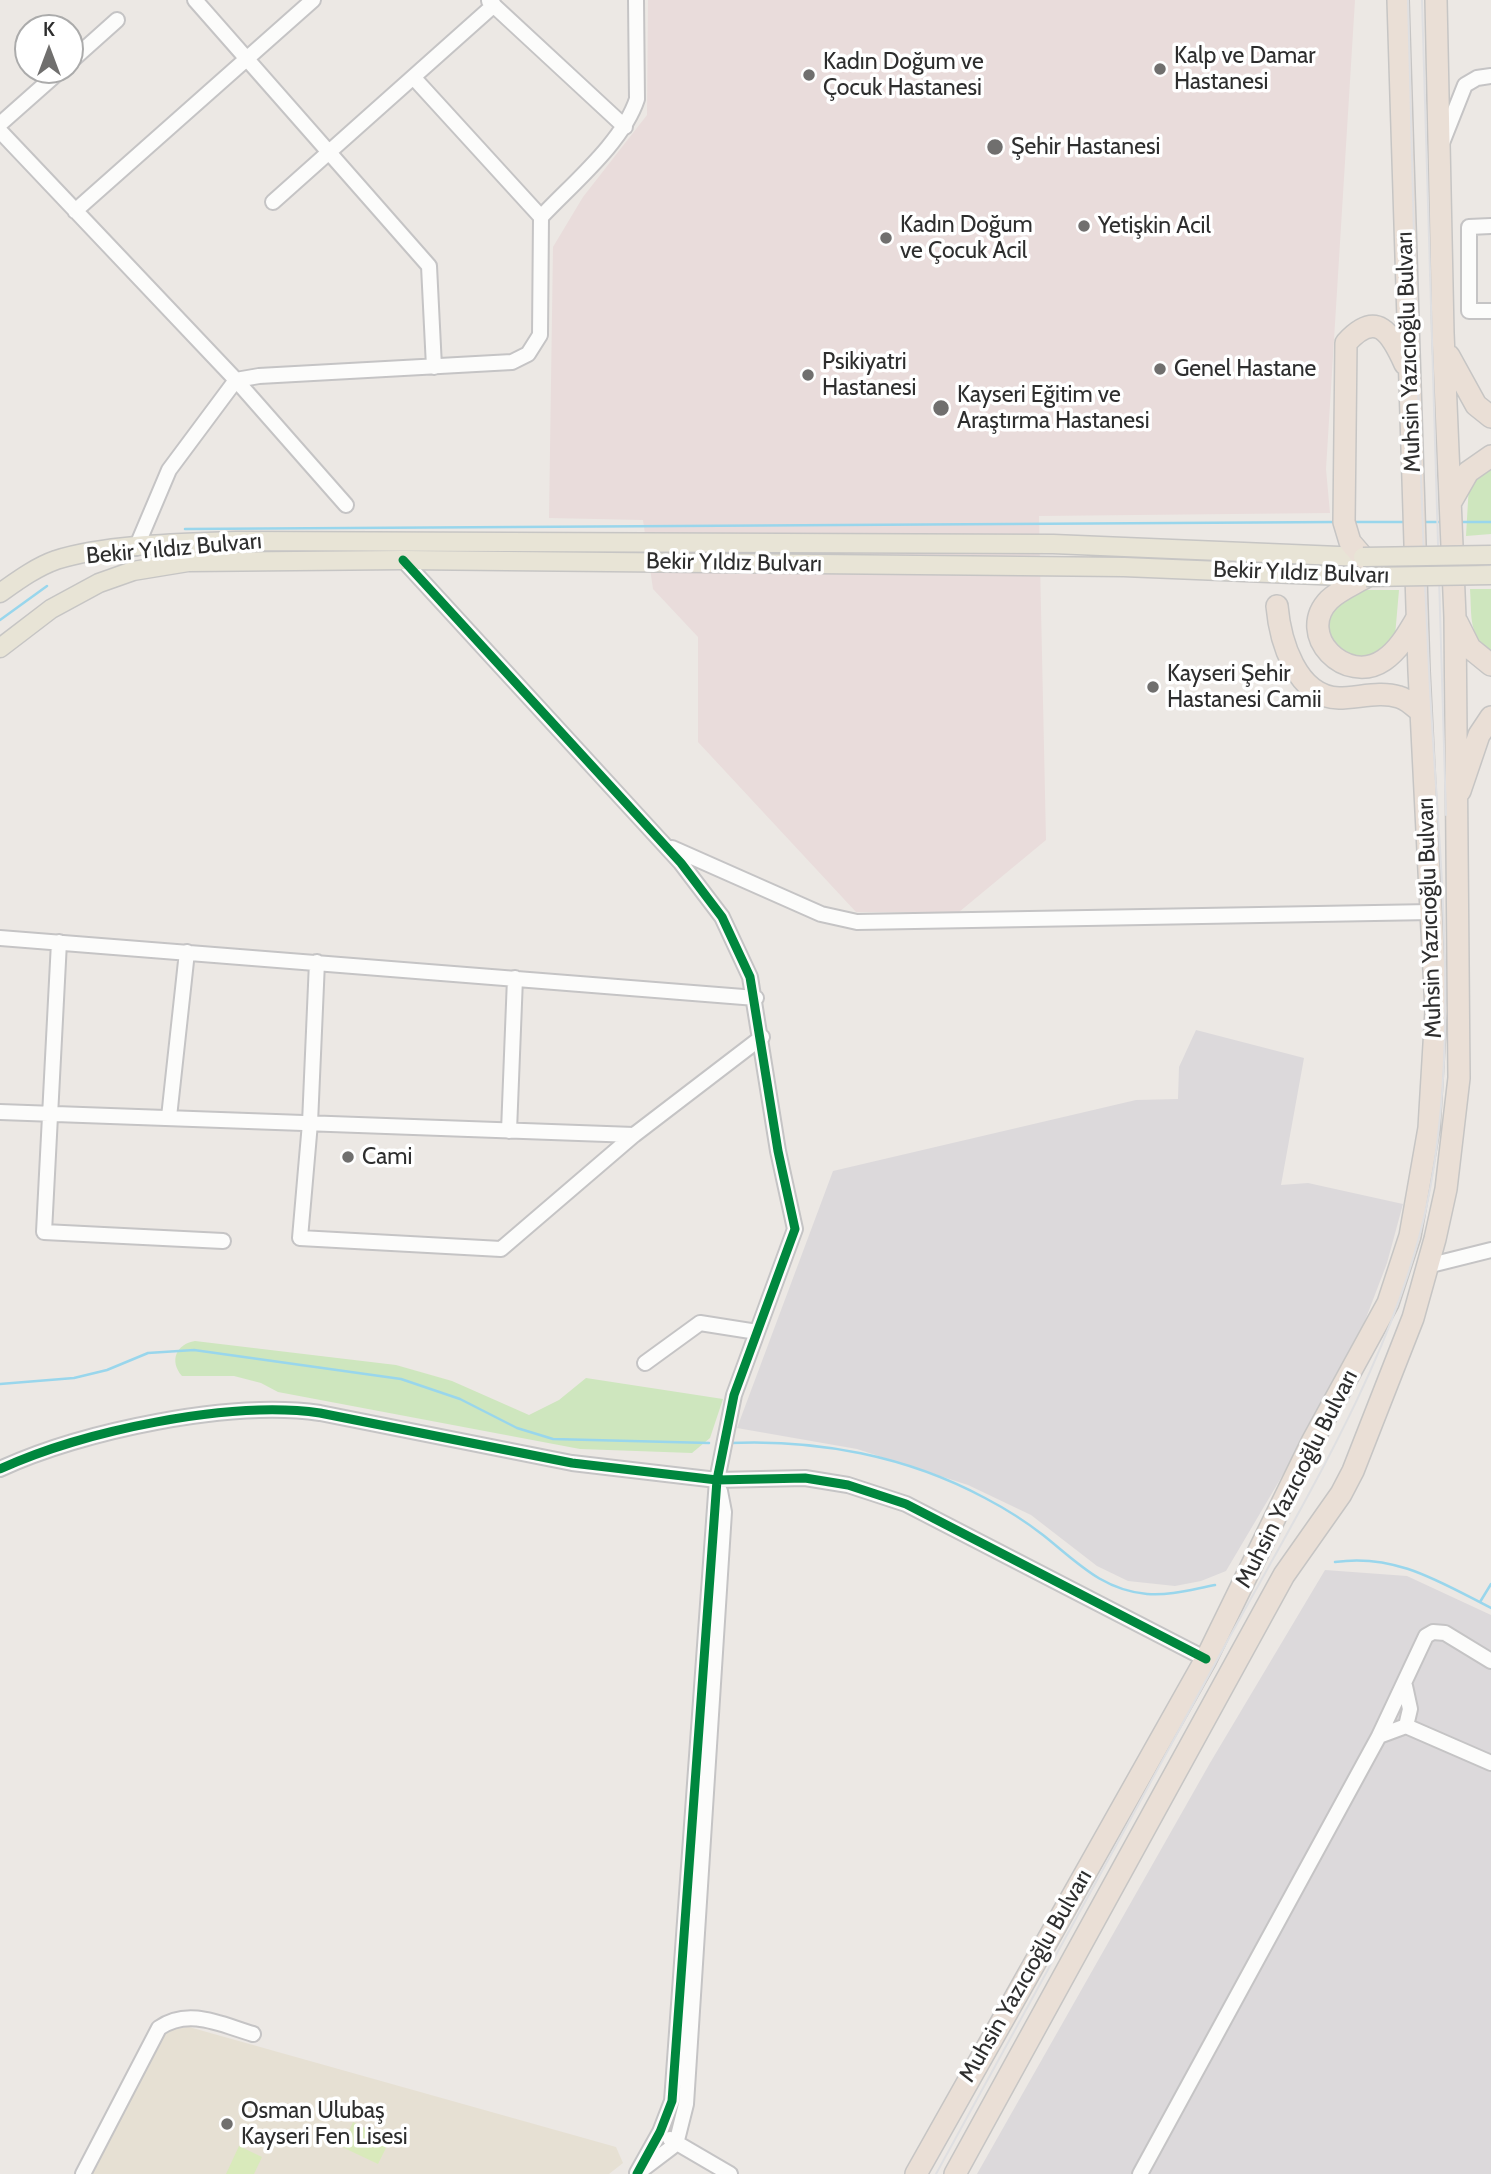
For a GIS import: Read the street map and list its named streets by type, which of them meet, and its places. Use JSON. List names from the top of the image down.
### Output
{
  "streets": {
    "highway": ["Muhsin Yazıcıoğlu Bulvarı"],
    "main road": ["Bekir Yıldız Bulvarı"]
  },
  "places": [
    "Kalp ve Damar Hastanesi",
    "Kadın Doğum ve Çocuk Hastanesi",
    "Şehir Hastanesi",
    "Yetişkin Acil",
    "Kadın Doğum ve Çocuk Acil",
    "Genel Hastane",
    "Psikiyatri Hastanesi",
    "Kayseri Eğitim ve Araştırma Hastanesi",
    "Kayseri Şehir Hastanesi Camii",
    "Cami",
    "Osman Ulubaş Kayseri Fen Lisesi"
  ],
  "north": "top"
}
